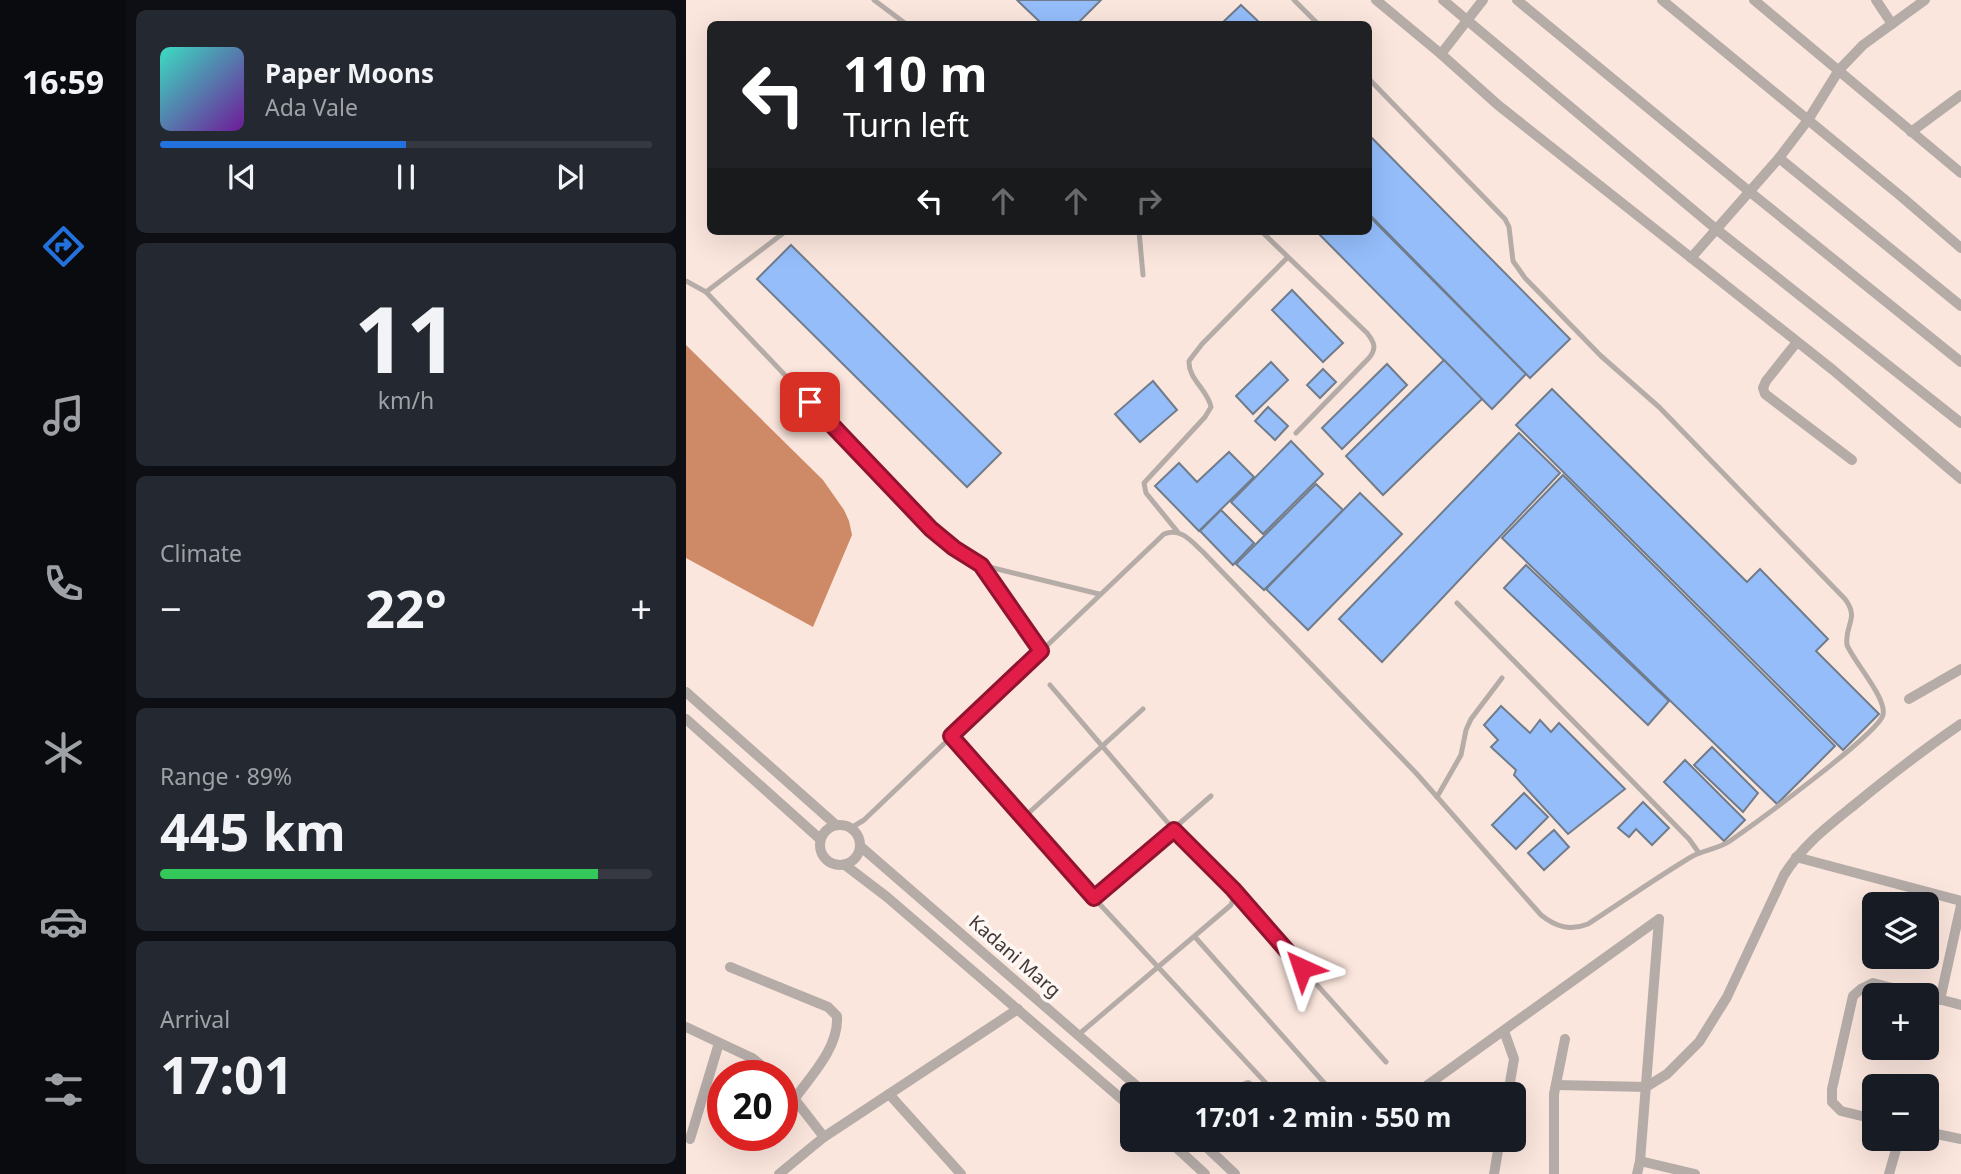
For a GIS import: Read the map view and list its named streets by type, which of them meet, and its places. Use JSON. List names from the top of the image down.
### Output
{
  "streets": {
    "street": ["Kadani Marg"]
  },
  "page": {
    "tabs": "16:59",
    "turn": ["110 m", "Turn left"],
    "song": ["Paper Moons", "Ada Vale"],
    "tile": [
      ["11", "km/h"],
      "Climate",
      ["Range · 89%", "445 km"],
      ["Arrival", "17:01"]
    ],
    "heat": ["−", "22°", "+"],
    "map_buttons": ["+", "−"],
    "limit": "20",
    "trip": "17:01 · 2 min · 550 m"
  }
}
